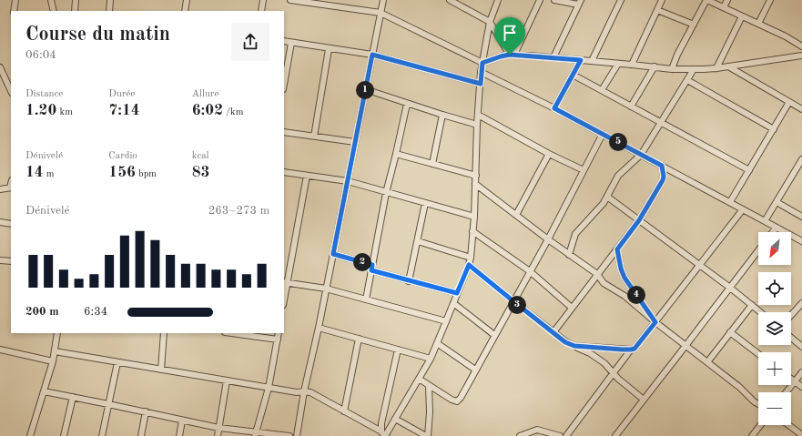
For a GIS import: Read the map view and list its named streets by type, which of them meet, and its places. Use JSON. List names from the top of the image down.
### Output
{
  "north": "bottom left",
  "page": {
    "heading": ["Course du matin", "06:04"],
    "stats": [
      ["Distance", "1.20 km"],
      ["Durée", "7:14"],
      ["Allure", "6:02 /km"],
      ["Dénivelé", "14 m"],
      ["Cardio", "156 bpm"],
      ["kcal", "83"]
    ],
    "pins": [
      "1",
      "5",
      "2",
      "4",
      "3"
    ],
    "chart": ["Dénivelé", "263–273 m"],
    "map_buttons": ["+", "−"],
    "list": [
      {
        "name": "200 m",
        "note": "6:34"
      }
    ]
  }
}
